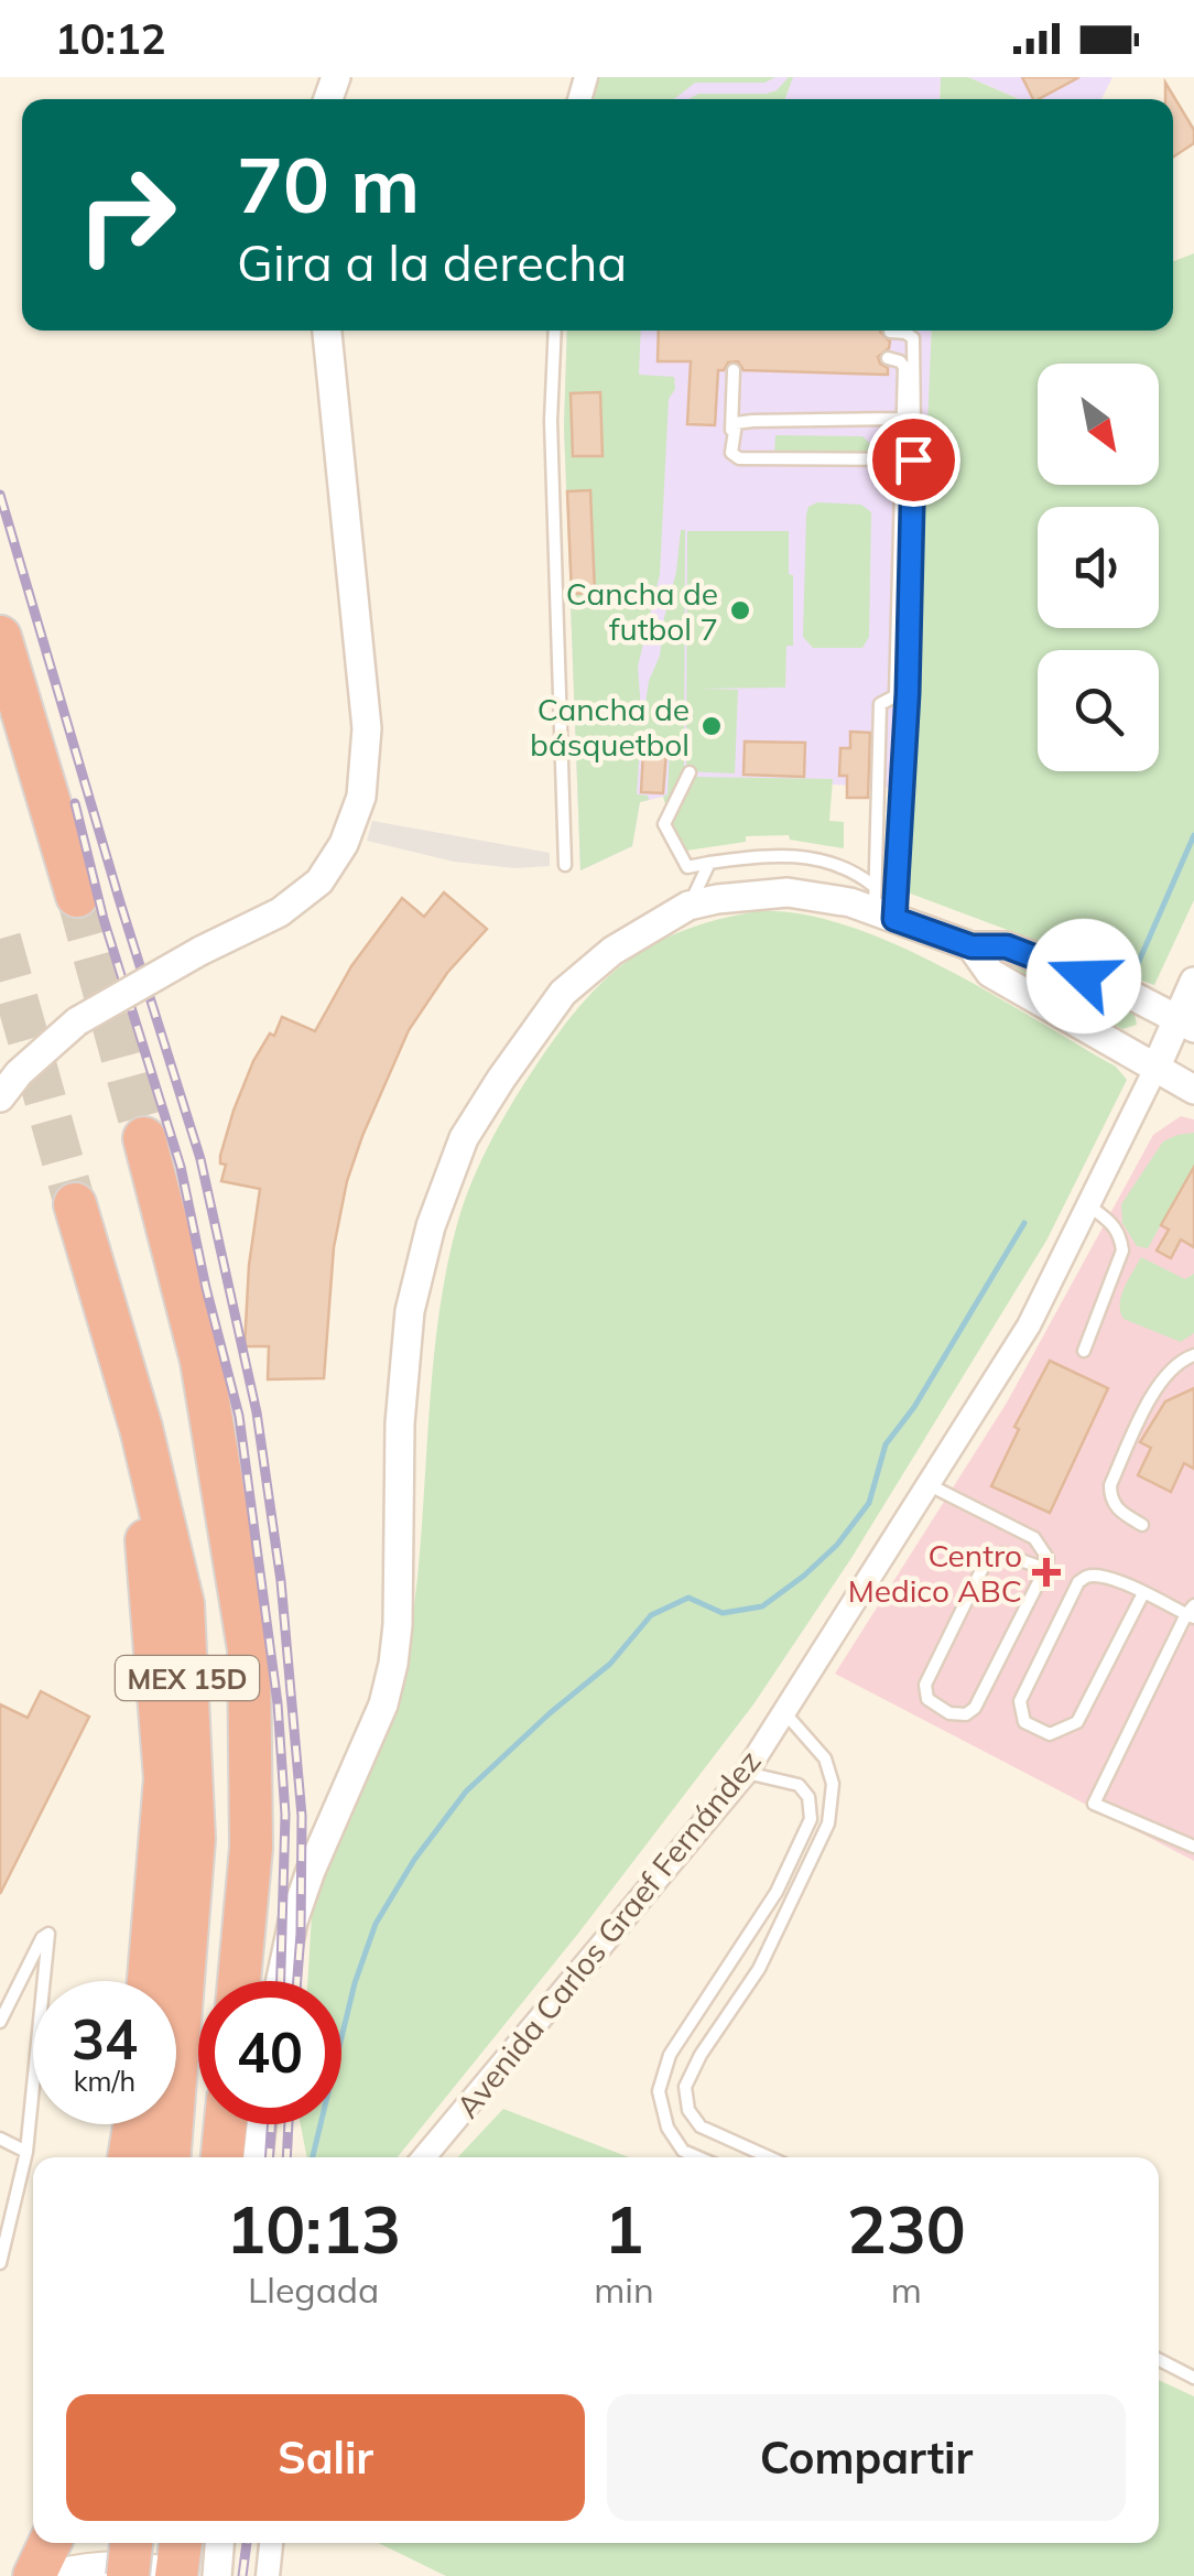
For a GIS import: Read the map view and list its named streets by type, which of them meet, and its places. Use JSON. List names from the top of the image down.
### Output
{
  "streets": {
    "highway": ["MEX 15D"],
    "street": ["Avenida Carlos Graef Fernández"]
  },
  "places": {
    "other": ["Cancha de futbol 7", "Cancha de básquetbol"],
    "health": ["Centro Medico ABC"]
  },
  "north": "bottom right",
  "page": {
    "status": "10:12",
    "turn": ["70 m", "Gira a la derecha"],
    "speed": "34 km/h",
    "limit": "40",
    "eta": [
      "10:13",
      "Llegada",
      "1",
      "min",
      "230",
      "m"
    ],
    "buttons": ["Salir", "Compartir"]
  }
}
